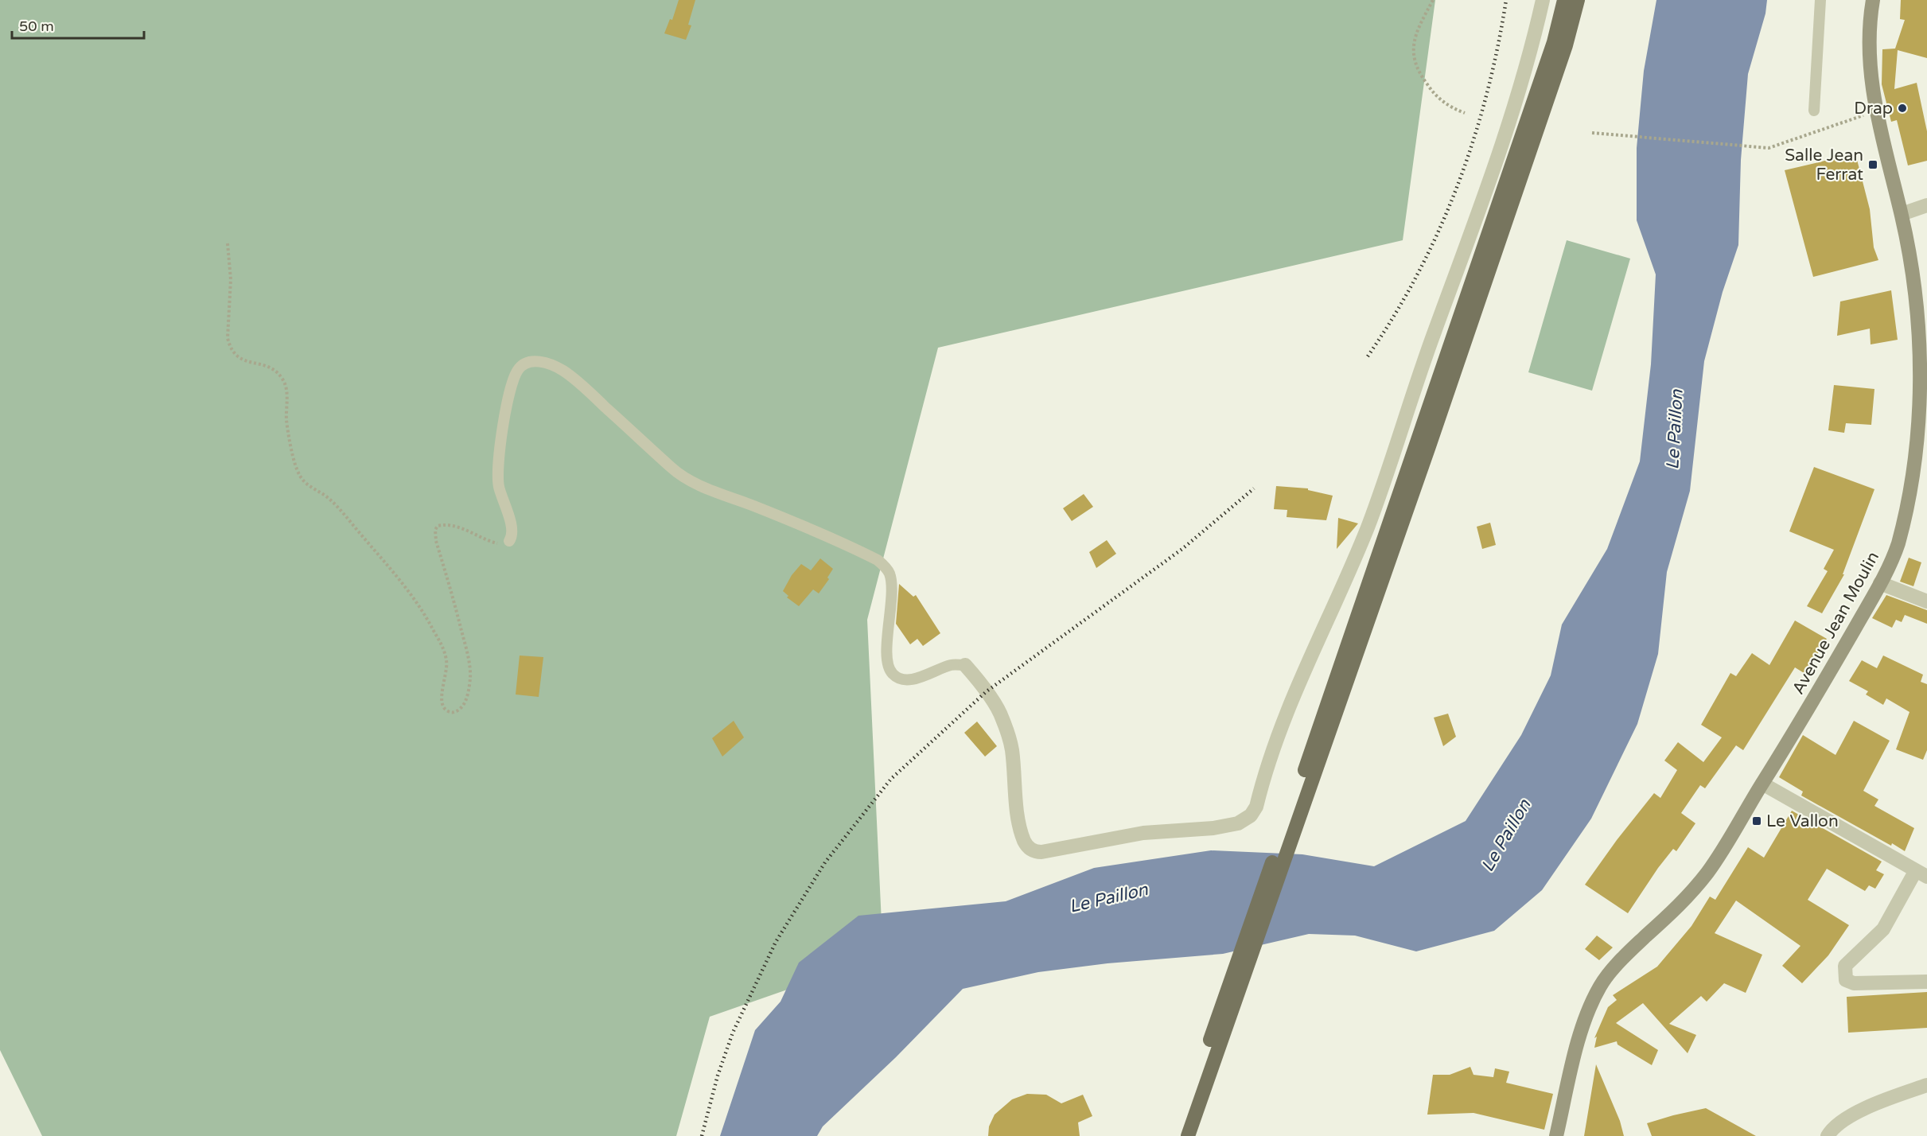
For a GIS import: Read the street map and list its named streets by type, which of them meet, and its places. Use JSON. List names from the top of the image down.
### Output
{
  "streets": {
    "street": ["Avenue Jean Moulin"]
  },
  "water": ["Le Paillon"],
  "places": {
    "other": ["Drap"],
    "transit": ["Salle Jean Ferrat", "Le Vallon"]
  },
  "scale_bar": "50 m"
}
